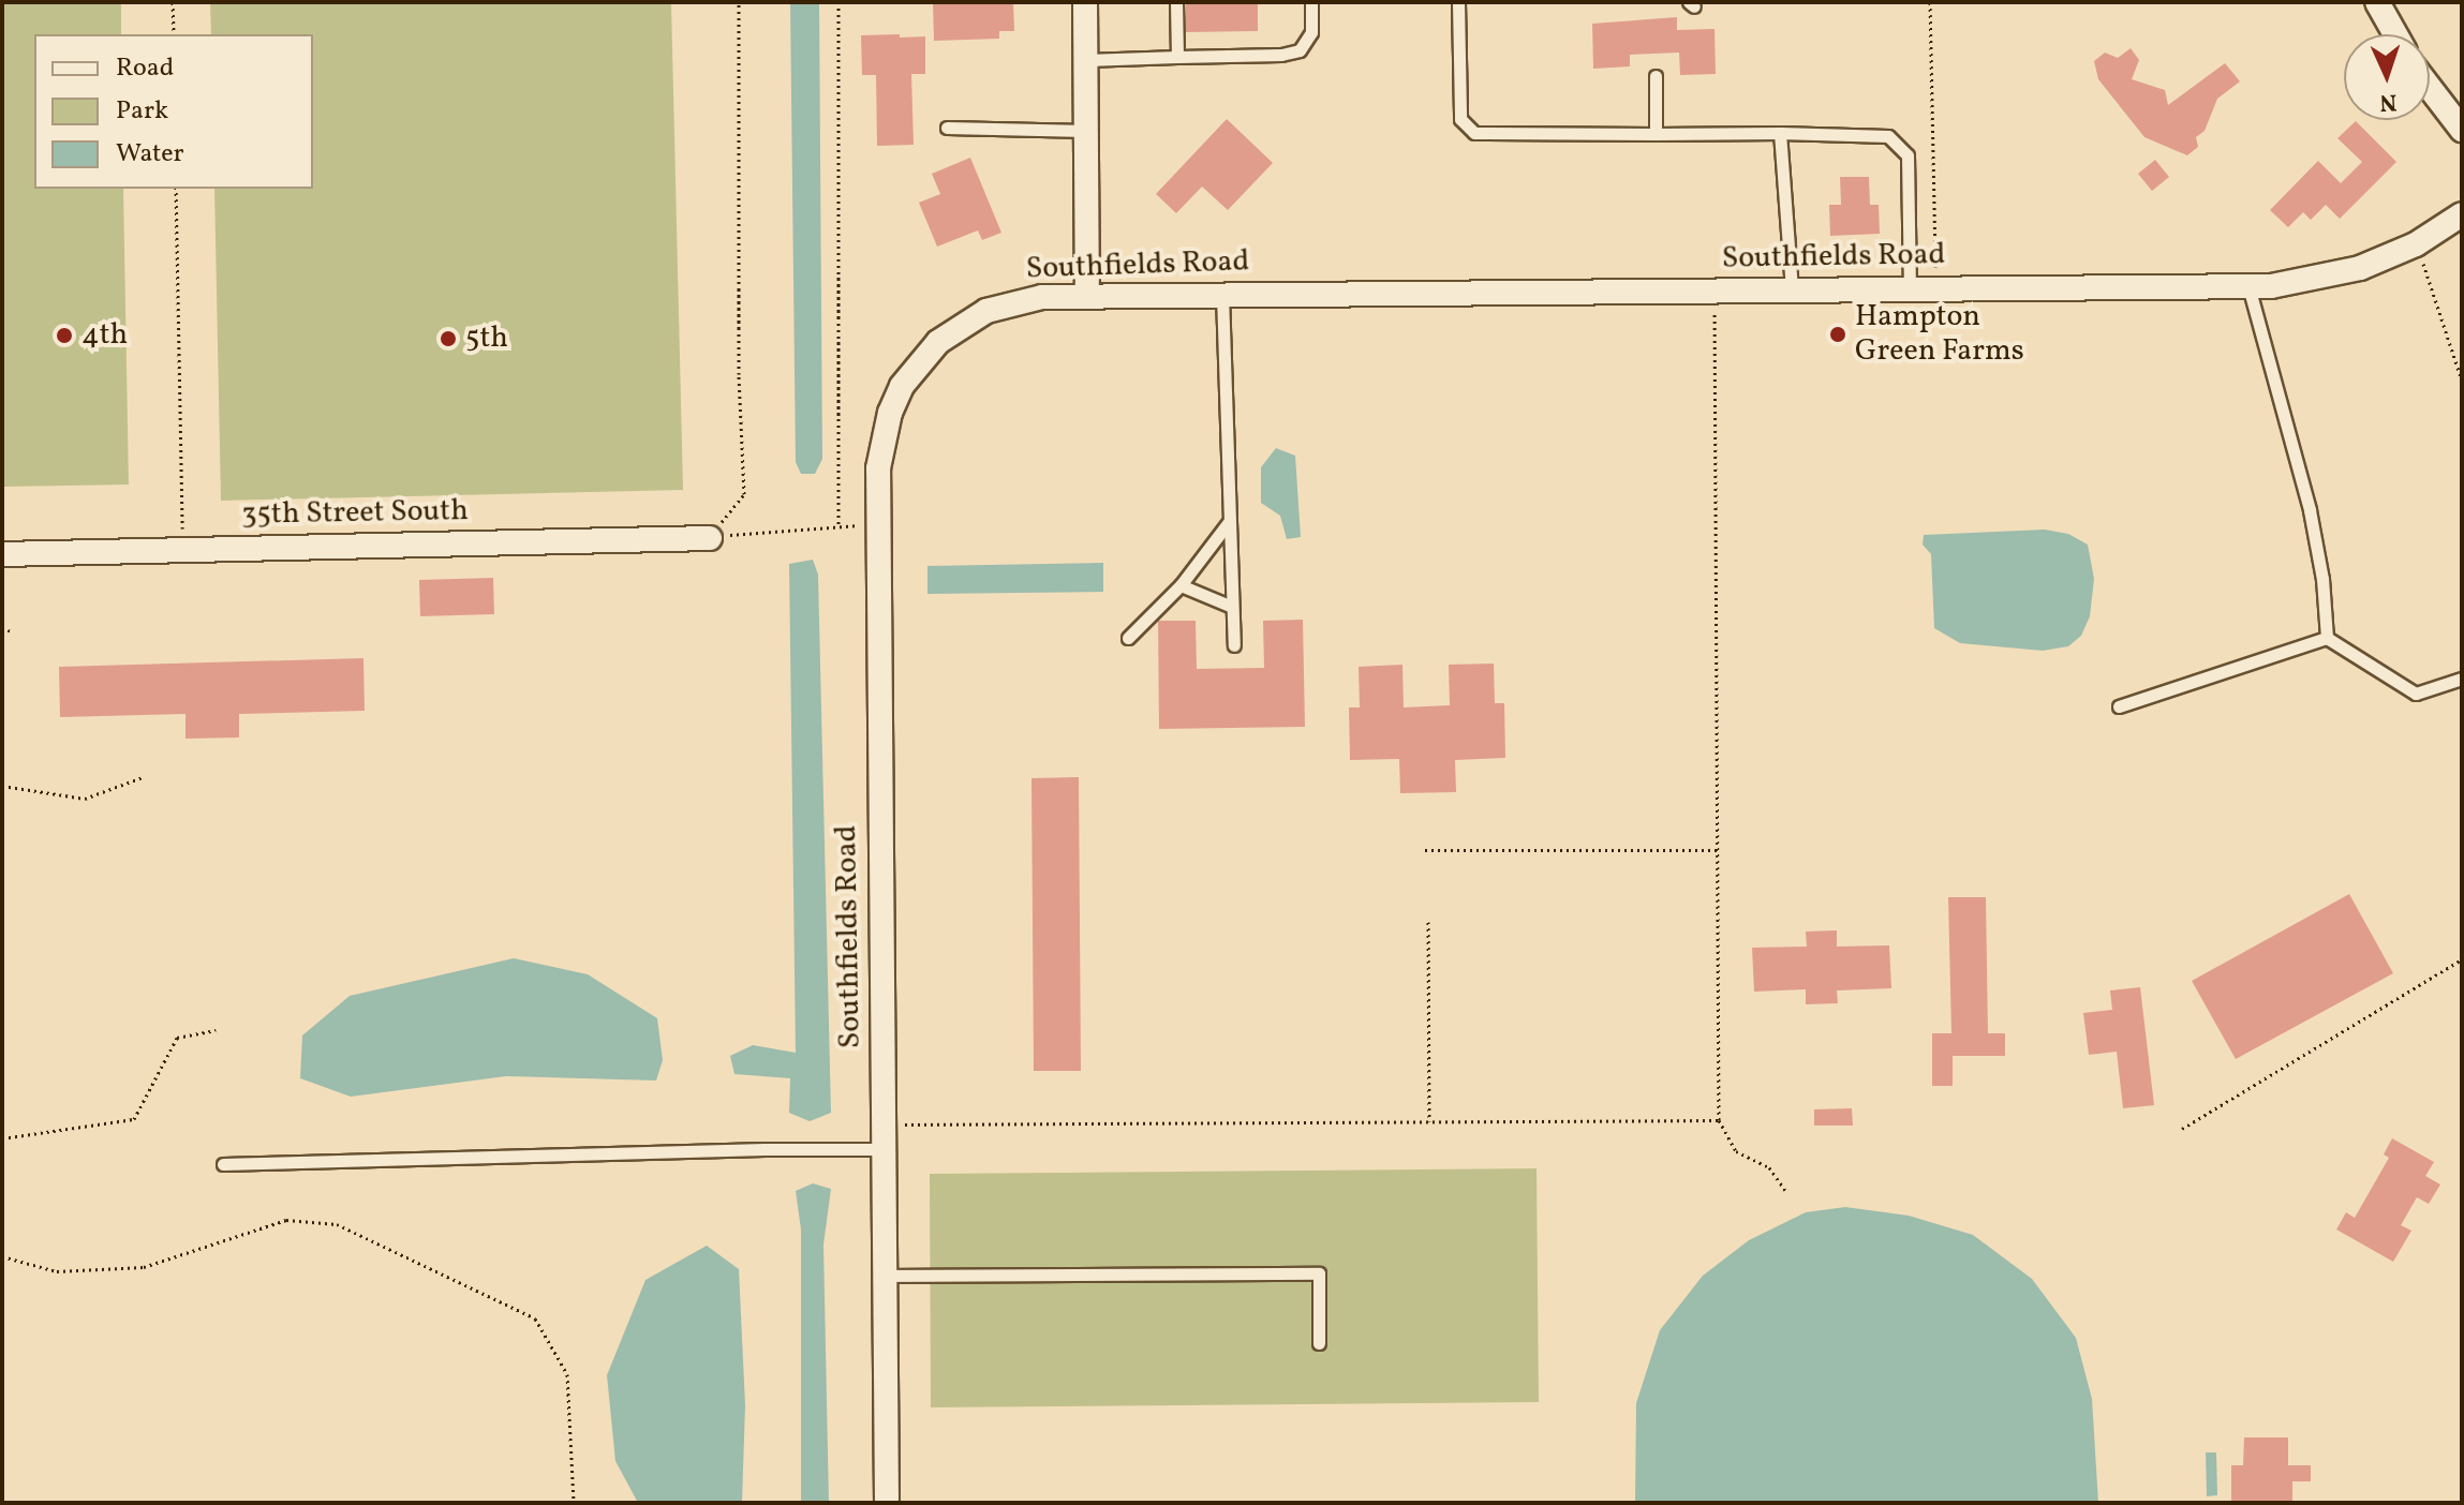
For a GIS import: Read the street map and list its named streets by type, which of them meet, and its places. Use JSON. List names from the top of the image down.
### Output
{
  "streets": {
    "street": ["Southfields Road", "35th Street South"]
  },
  "places": ["Hampton Green Farms", "4th", "5th"],
  "legend": ["Road", "Park", "Water"],
  "north": "bottom"
}
